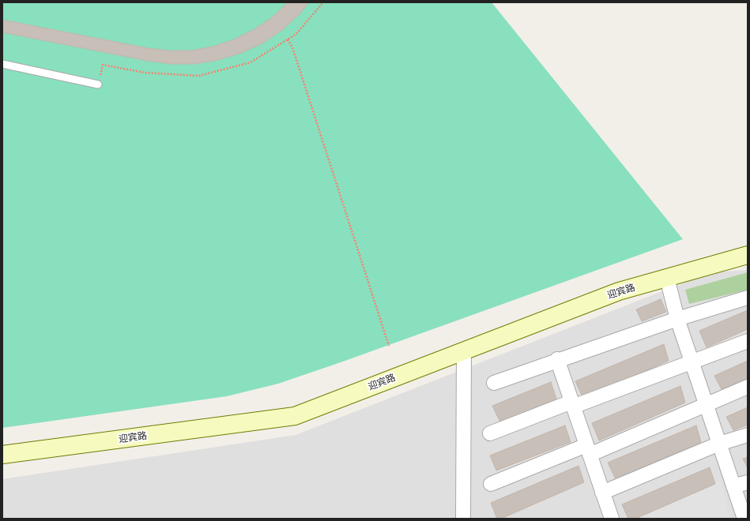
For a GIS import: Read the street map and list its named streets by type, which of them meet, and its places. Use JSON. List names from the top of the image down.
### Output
{
  "streets": {
    "street": ["迎宾路"]
  }
}
